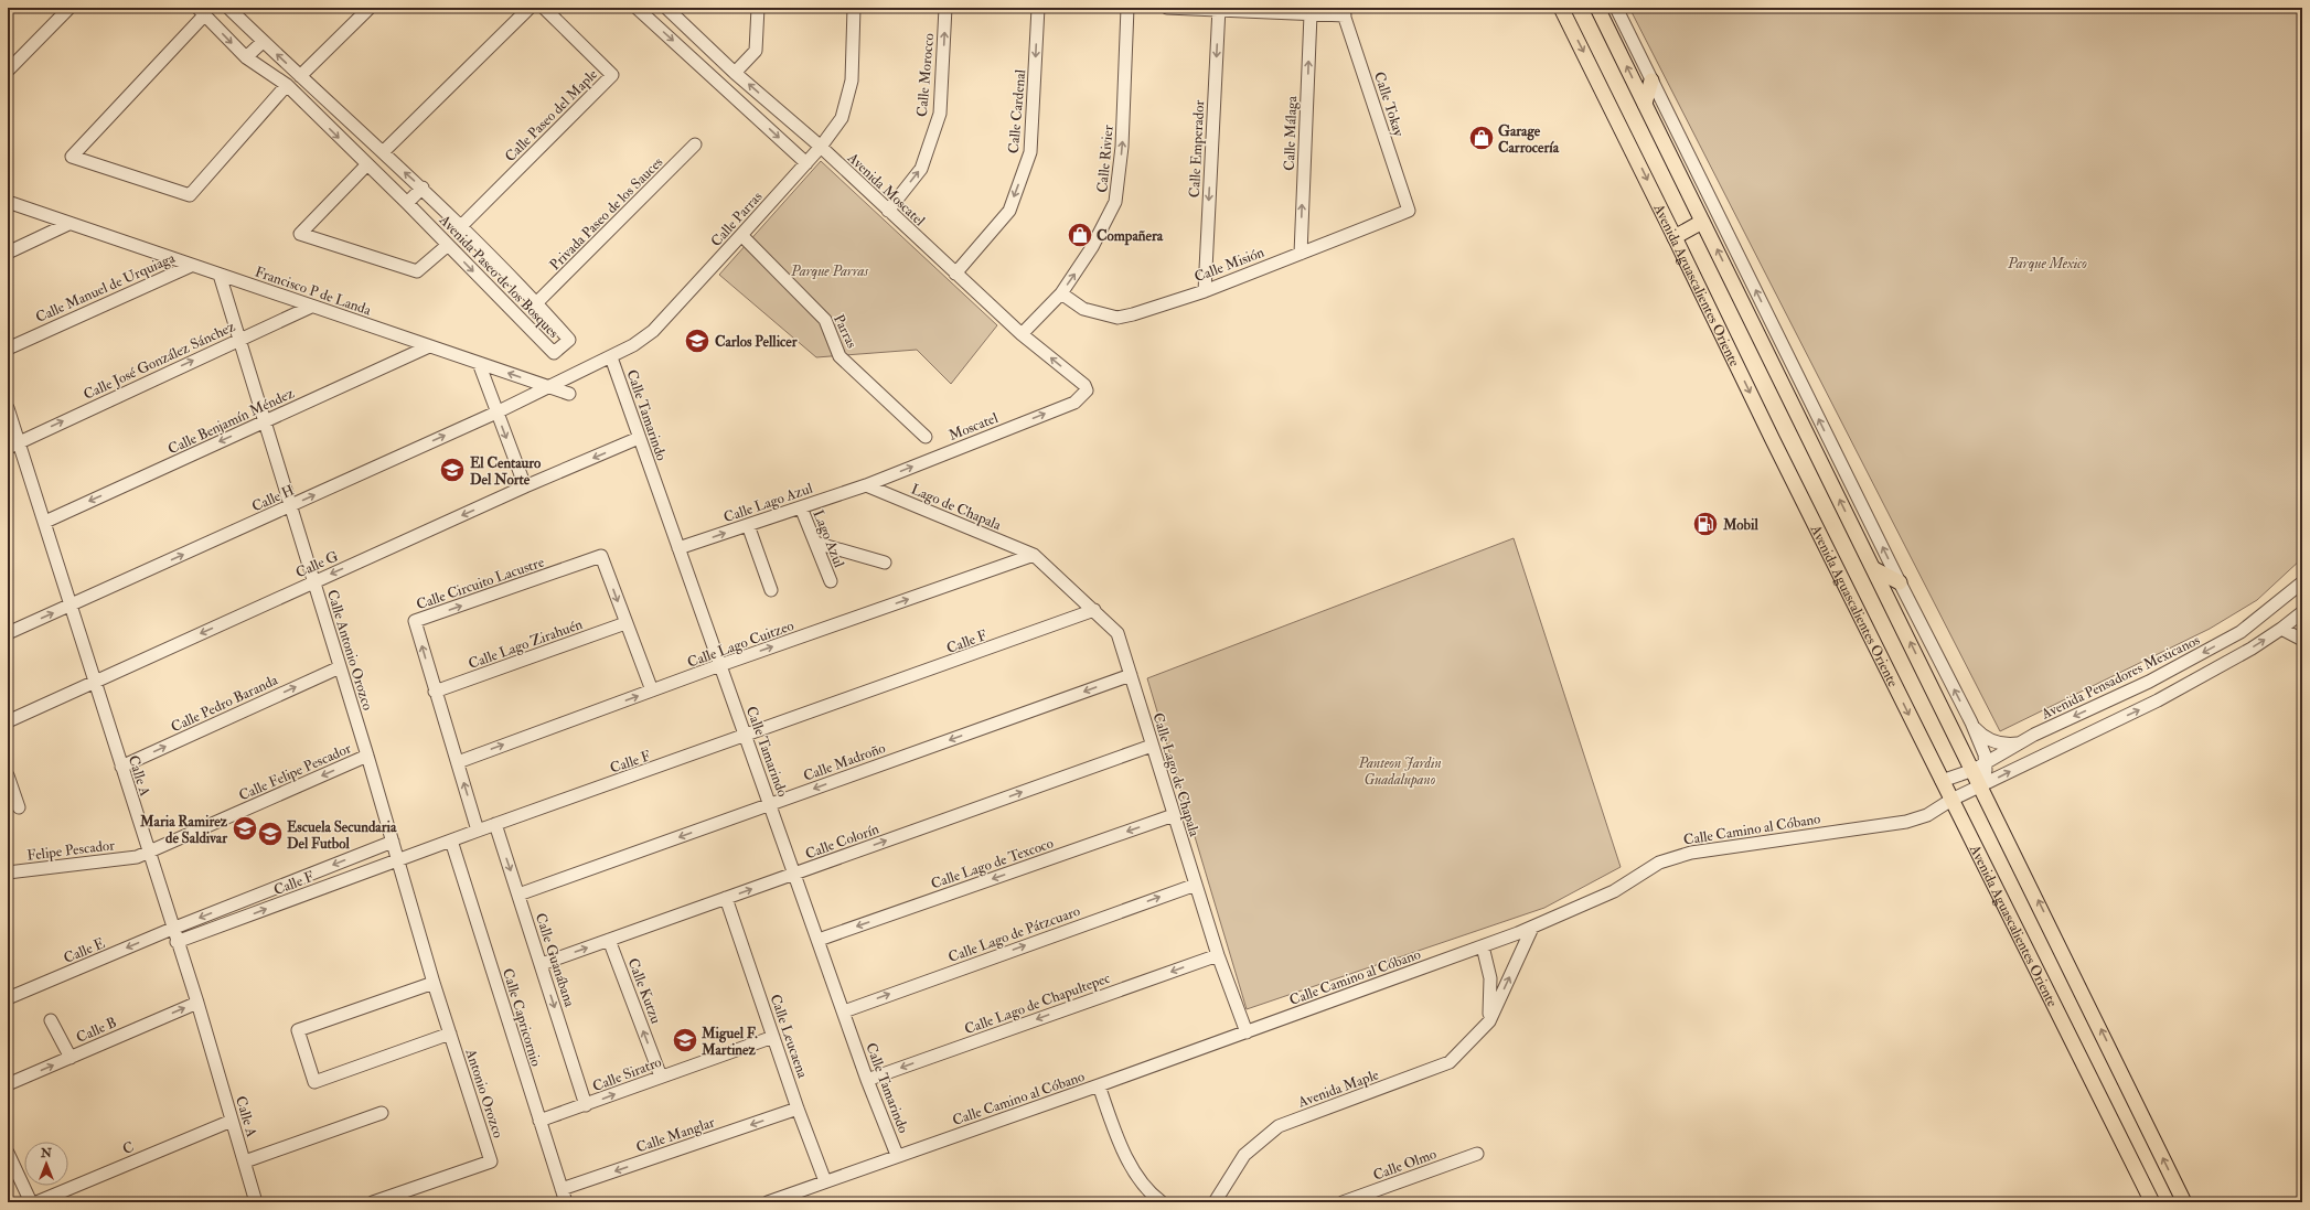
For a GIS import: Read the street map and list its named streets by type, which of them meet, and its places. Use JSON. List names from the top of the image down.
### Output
{
  "streets": {
    "main road": ["Avenida Aguascalientes Oriente"],
    "street": [
      "Calle Morocco",
      "Calle Tokay",
      "Calle Cardenal",
      "Calle Paseo del Maple",
      "Calle Málaga",
      "Calle Emperador",
      "Calle Rivier",
      "Avenida Moscatel",
      "Privada Paseo de los Sauces",
      "Calle Parras",
      "Calle Misión",
      "Avenida Paseo de los Bosques",
      "Calle Manuel de Urquiaga",
      "Francisco P de Landa",
      "Parras",
      "Calle José González Sánchez",
      "Calle Tamarindo",
      "Calle Benjamín Méndez",
      "Moscatel",
      "Calle H",
      "Calle Lago Azul",
      "Lago de Chapala",
      "Lago Azul",
      "Calle G",
      "Calle Circuito Lacustre",
      "Calle F",
      "Calle Lago Zirahuén",
      "Calle Lago Cuitzeo",
      "Calle Antonio Orozco",
      "Avenida Pensadores Mexicanos",
      "Calle Pedro Baranda",
      "Calle Madroño",
      "Calle Felipe Pescador",
      "Calle Lago de Chapala",
      "Calle A",
      "Calle Camino al Cóbano",
      "Calle Colorín",
      "Felipe Pescador",
      "Calle Lago de Texcoco",
      "Calle Lago de Pátzcuaro",
      "Calle E",
      "Calle Guanábana",
      "Calle Kutzu",
      "Calle Lago de Chapultepec",
      "Calle Capricornio",
      "Calle B",
      "Calle Leucaena",
      "Calle Siratro",
      "Avenida Maple",
      "Antonio Orozco",
      "Calle Manglar",
      "C",
      "Calle Olmo"
    ]
  },
  "crossings": [
    ["Calle Morocco", "Avenida Moscatel"],
    ["Calle Tokay", "Calle Misión"],
    ["Calle Cardenal", "Avenida Moscatel"],
    ["Calle Paseo del Maple", "Avenida Paseo de los Bosques"],
    ["Calle Málaga", "Calle Misión"],
    ["Calle Emperador", "Calle Misión"],
    ["Calle Rivier", "Avenida Moscatel"],
    ["Calle Rivier", "Calle Misión"],
    ["Avenida Moscatel", "Calle Parras"],
    ["Avenida Moscatel", "Moscatel"],
    ["Privada Paseo de los Sauces", "Avenida Paseo de los Bosques"],
    ["Calle Parras", "Francisco P de Landa"],
    ["Calle Parras", "Parras"],
    ["Calle Parras", "Calle Tamarindo"],
    ["Calle Parras", "Calle H"],
    ["Avenida Aguascalientes Oriente", "Avenida Pensadores Mexicanos"],
    ["Avenida Aguascalientes Oriente", "Calle Camino al Cóbano"],
    ["Calle Manuel de Urquiaga", "Francisco P de Landa"],
    ["Francisco P de Landa", "Calle José González Sánchez"],
    ["Francisco P de Landa", "Calle Benjamín Méndez"],
    ["Francisco P de Landa", "Calle H"],
    ["Francisco P de Landa", "Calle Antonio Orozco"],
    ["Calle José González Sánchez", "Calle Antonio Orozco"],
    ["Calle José González Sánchez", "Calle A"],
    ["Calle Tamarindo", "Calle Lago Azul"],
    ["Calle Tamarindo", "Calle G"],
    ["Calle Tamarindo", "Calle F"],
    ["Calle Tamarindo", "Calle Lago Cuitzeo"],
    ["Calle Tamarindo", "Calle Madroño"],
    ["Calle Tamarindo", "Calle Camino al Cóbano"],
    ["Calle Tamarindo", "Calle Colorín"],
    ["Calle Tamarindo", "Calle Lago de Texcoco"],
    ["Calle Tamarindo", "Calle Lago de Pátzcuaro"],
    ["Calle Tamarindo", "Calle Lago de Chapultepec"],
    ["Calle Benjamín Méndez", "Calle Antonio Orozco"],
    ["Calle Benjamín Méndez", "Calle A"],
    ["Moscatel", "Calle Lago Azul"],
    ["Moscatel", "Lago de Chapala"],
    ["Calle H", "Calle Antonio Orozco"],
    ["Calle H", "Calle A"],
    ["Calle Lago Azul", "Lago de Chapala"],
    ["Calle Lago Azul", "Lago Azul"],
    ["Lago de Chapala", "Calle Lago Cuitzeo"],
    ["Lago de Chapala", "Calle Lago de Chapala"],
    ["Calle G", "Calle Antonio Orozco"],
    ["Calle G", "Calle A"],
    ["Calle Circuito Lacustre", "Calle F"],
    ["Calle Circuito Lacustre", "Calle Lago Zirahuén"],
    ["Calle Circuito Lacustre", "Calle Lago Cuitzeo"],
    ["Calle F", "Calle Antonio Orozco"],
    ["Calle F", "Calle Lago de Chapala"],
    ["Calle F", "Calle A"],
    ["Calle F", "Calle E"],
    ["Calle F", "Calle Guanábana"],
    ["Calle F", "Calle Capricornio"],
    ["Calle Lago Cuitzeo", "Calle Lago de Chapala"],
    ["Calle Antonio Orozco", "Calle Pedro Baranda"],
    ["Calle Antonio Orozco", "Calle Felipe Pescador"],
    ["Calle Antonio Orozco", "Antonio Orozco"],
    ["Calle Pedro Baranda", "Calle A"],
    ["Calle Madroño", "Calle Lago de Chapala"],
    ["Calle Madroño", "Calle Guanábana"],
    ["Calle Felipe Pescador", "Calle A"],
    ["Calle Felipe Pescador", "Felipe Pescador"],
    ["Calle Lago de Chapala", "Calle Camino al Cóbano"],
    ["Calle Lago de Chapala", "Calle Colorín"],
    ["Calle Lago de Chapala", "Calle Lago de Texcoco"],
    ["Calle Lago de Chapala", "Calle Lago de Pátzcuaro"],
    ["Calle Lago de Chapala", "Calle Lago de Chapultepec"],
    ["Calle A", "Felipe Pescador"],
    ["Calle A", "Calle E"],
    ["Calle A", "Calle B"],
    ["Calle A", "C"],
    ["Calle Camino al Cóbano", "Calle Leucaena"],
    ["Calle Camino al Cóbano", "Avenida Maple"],
    ["Calle Colorín", "Calle Guanábana"],
    ["Calle Colorín", "Calle Kutzu"],
    ["Calle Colorín", "Calle Leucaena"],
    ["Calle Guanábana", "Calle Siratro"],
    ["Calle Kutzu", "Calle Siratro"],
    ["Calle Capricornio", "Calle Siratro"],
    ["Calle Capricornio", "Calle Manglar"],
    ["Calle Leucaena", "Calle Siratro"],
    ["Calle Leucaena", "Calle Manglar"]
  ],
  "one_way": [
    "Calle Morocco",
    "Calle Cardenal",
    "Calle Málaga",
    "Calle Emperador",
    "Calle Rivier",
    "Calle José González Sánchez",
    "Calle Benjamín Méndez",
    "Moscatel",
    "Calle H",
    "Calle Lago Azul",
    "Calle G",
    "Calle Lago Cuitzeo",
    "Calle Pedro Baranda",
    "Calle Madroño",
    "Calle Felipe Pescador",
    "Calle Colorín",
    "Calle Lago de Texcoco",
    "Calle Lago de Pátzcuaro",
    "Calle E",
    "Calle Guanábana",
    "Calle Kutzu",
    "Calle Lago de Chapultepec",
    "Calle B",
    "Calle Manglar"
  ],
  "parks": ["Parque Mexico", "Parque Parras", "Panteon Jardin Guadalupano"],
  "places": {
    "shop": ["Garage Carrocería", "Compañera"],
    "school or university": [
      "Carlos Pellicer",
      "El Centauro Del Norte",
      "Maria Ramirez de Saldivar",
      "Escuela Secundaria Del Futbol",
      "Miguel F. Martinez"
    ],
    "fuel station": ["Mobil"]
  },
  "north": "top"
}
